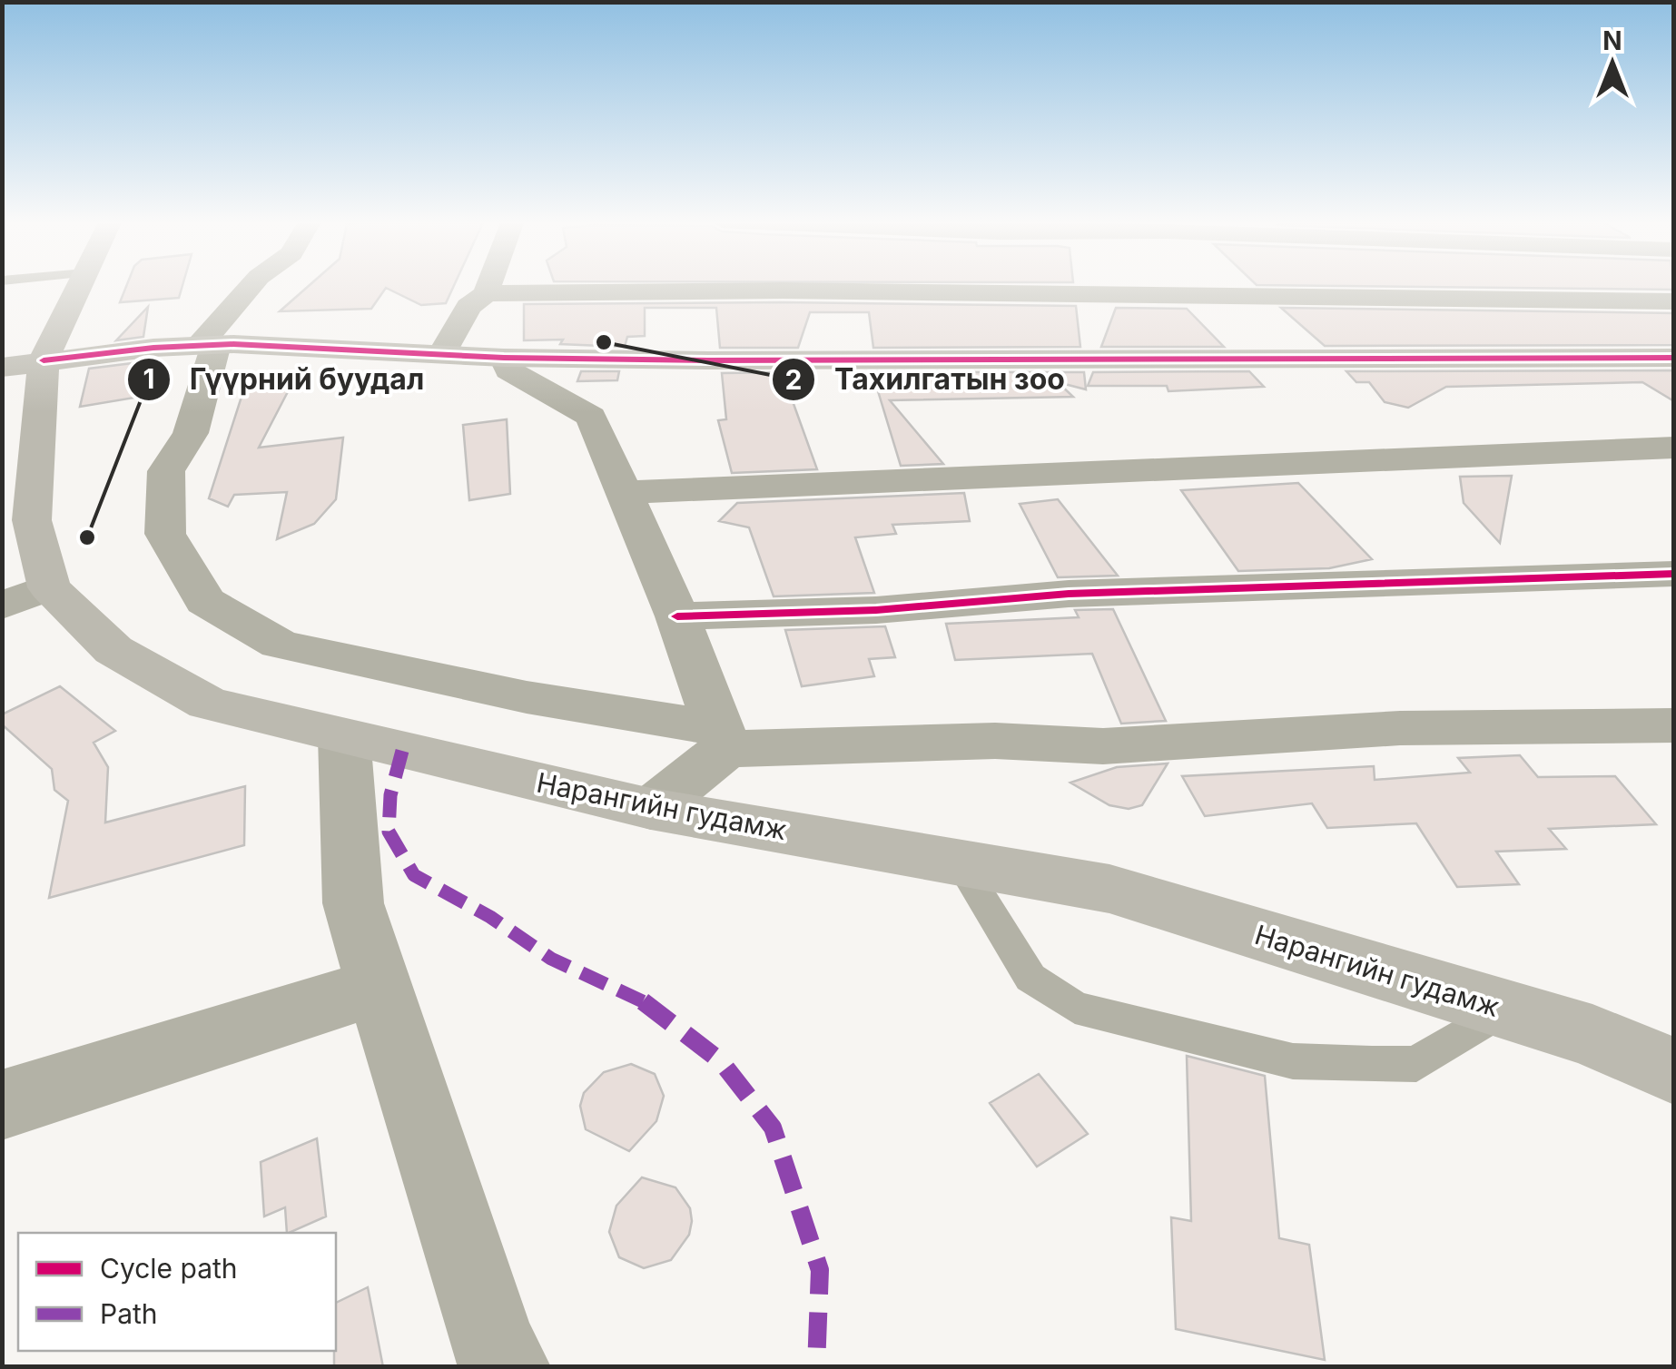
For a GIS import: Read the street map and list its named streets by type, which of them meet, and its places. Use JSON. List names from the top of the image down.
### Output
{
  "streets": {
    "main road": ["Нарангийн гудамж"]
  },
  "places": ["Тахилгатын зоо", "Гүүрний буудал"],
  "legend": ["Cycle path", "Path"],
  "north": "top"
}
